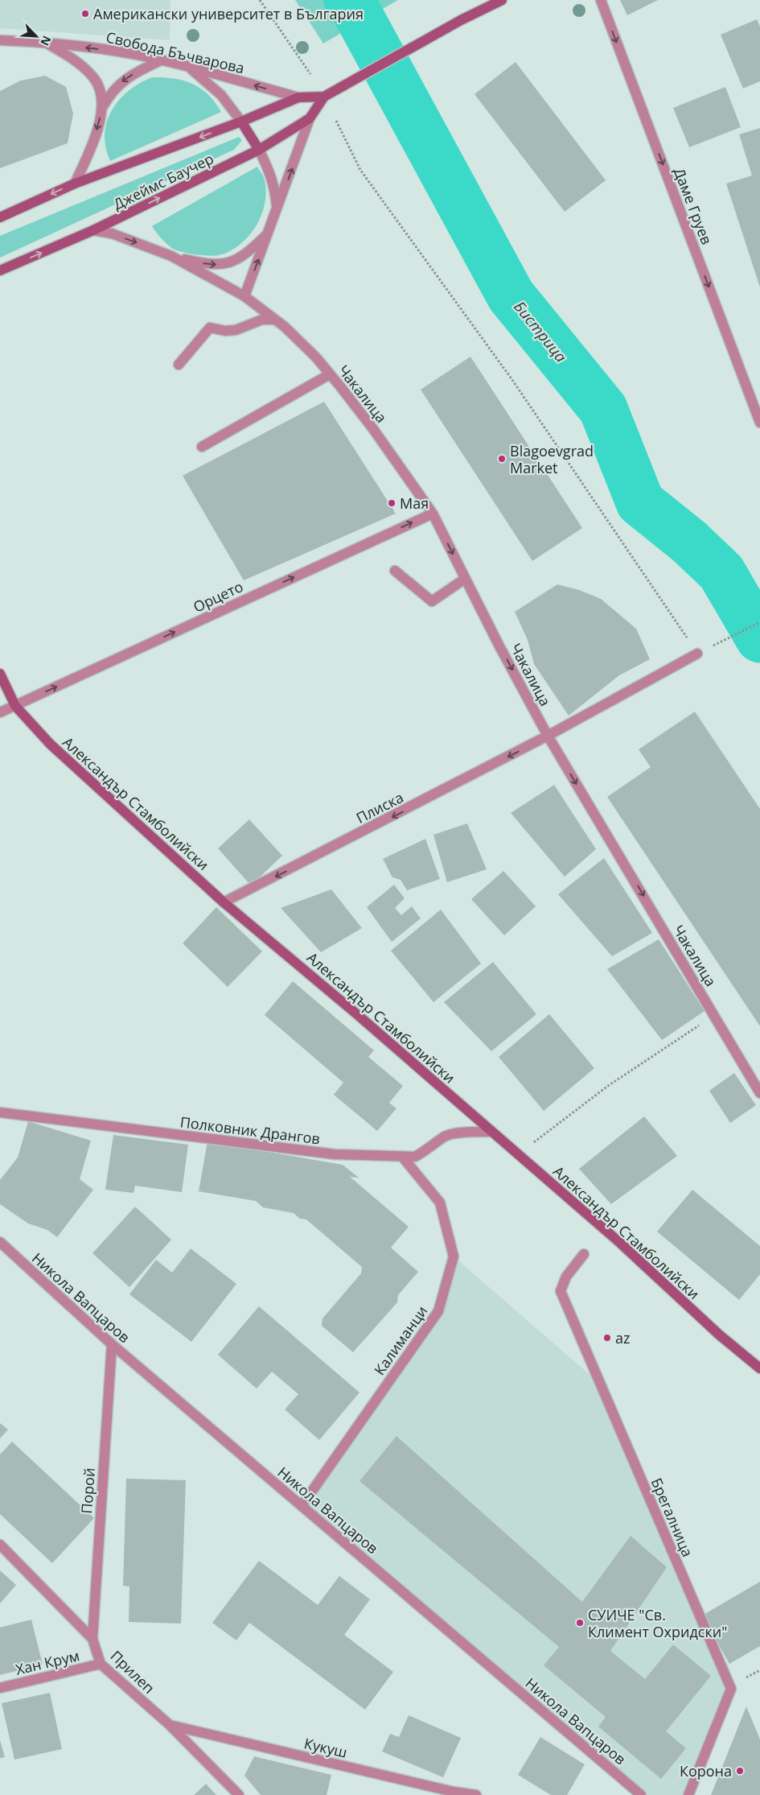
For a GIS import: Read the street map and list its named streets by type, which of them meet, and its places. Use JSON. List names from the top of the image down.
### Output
{
  "streets": {
    "street": [
      "Свобода Бъчварова",
      "Джеймс Баучер",
      "Даме Груев",
      "Чакалица",
      "Орцето",
      "Александър Стамболийски",
      "Плиска",
      "Полковник Дрангов",
      "Никола Вапцаров",
      "Калиманци",
      "Порой",
      "Брегалница",
      "Хан Крум",
      "Прилеп",
      "Кукуш"
    ]
  },
  "crossings": [
    ["Свобода Бъчварова", "Джеймс Баучер"],
    ["Джеймс Баучер", "Чакалица"],
    ["Чакалица", "Орцето"],
    ["Чакалица", "Плиска"],
    ["Орцето", "Александър Стамболийски"],
    ["Александър Стамболийски", "Плиска"],
    ["Александър Стамболийски", "Полковник Дрангов"],
    ["Полковник Дрангов", "Калиманци"],
    ["Никола Вапцаров", "Калиманци"],
    ["Никола Вапцаров", "Порой"],
    ["Порой", "Прилеп"],
    ["Хан Крум", "Прилеп"],
    ["Прилеп", "Кукуш"]
  ],
  "one_way": [
    "Свобода Бъчварова",
    "Даме Груев",
    "Чакалица",
    "Орцето",
    "Плиска"
  ],
  "water": ["Бистрица"],
  "places": [
    "Американски университет в България",
    "Blagoevgrad Market",
    "Мая",
    "az",
    "СУИЧЕ \"Св. Климент Охридски\"",
    "Корона"
  ],
  "north": "bottom right"
}
